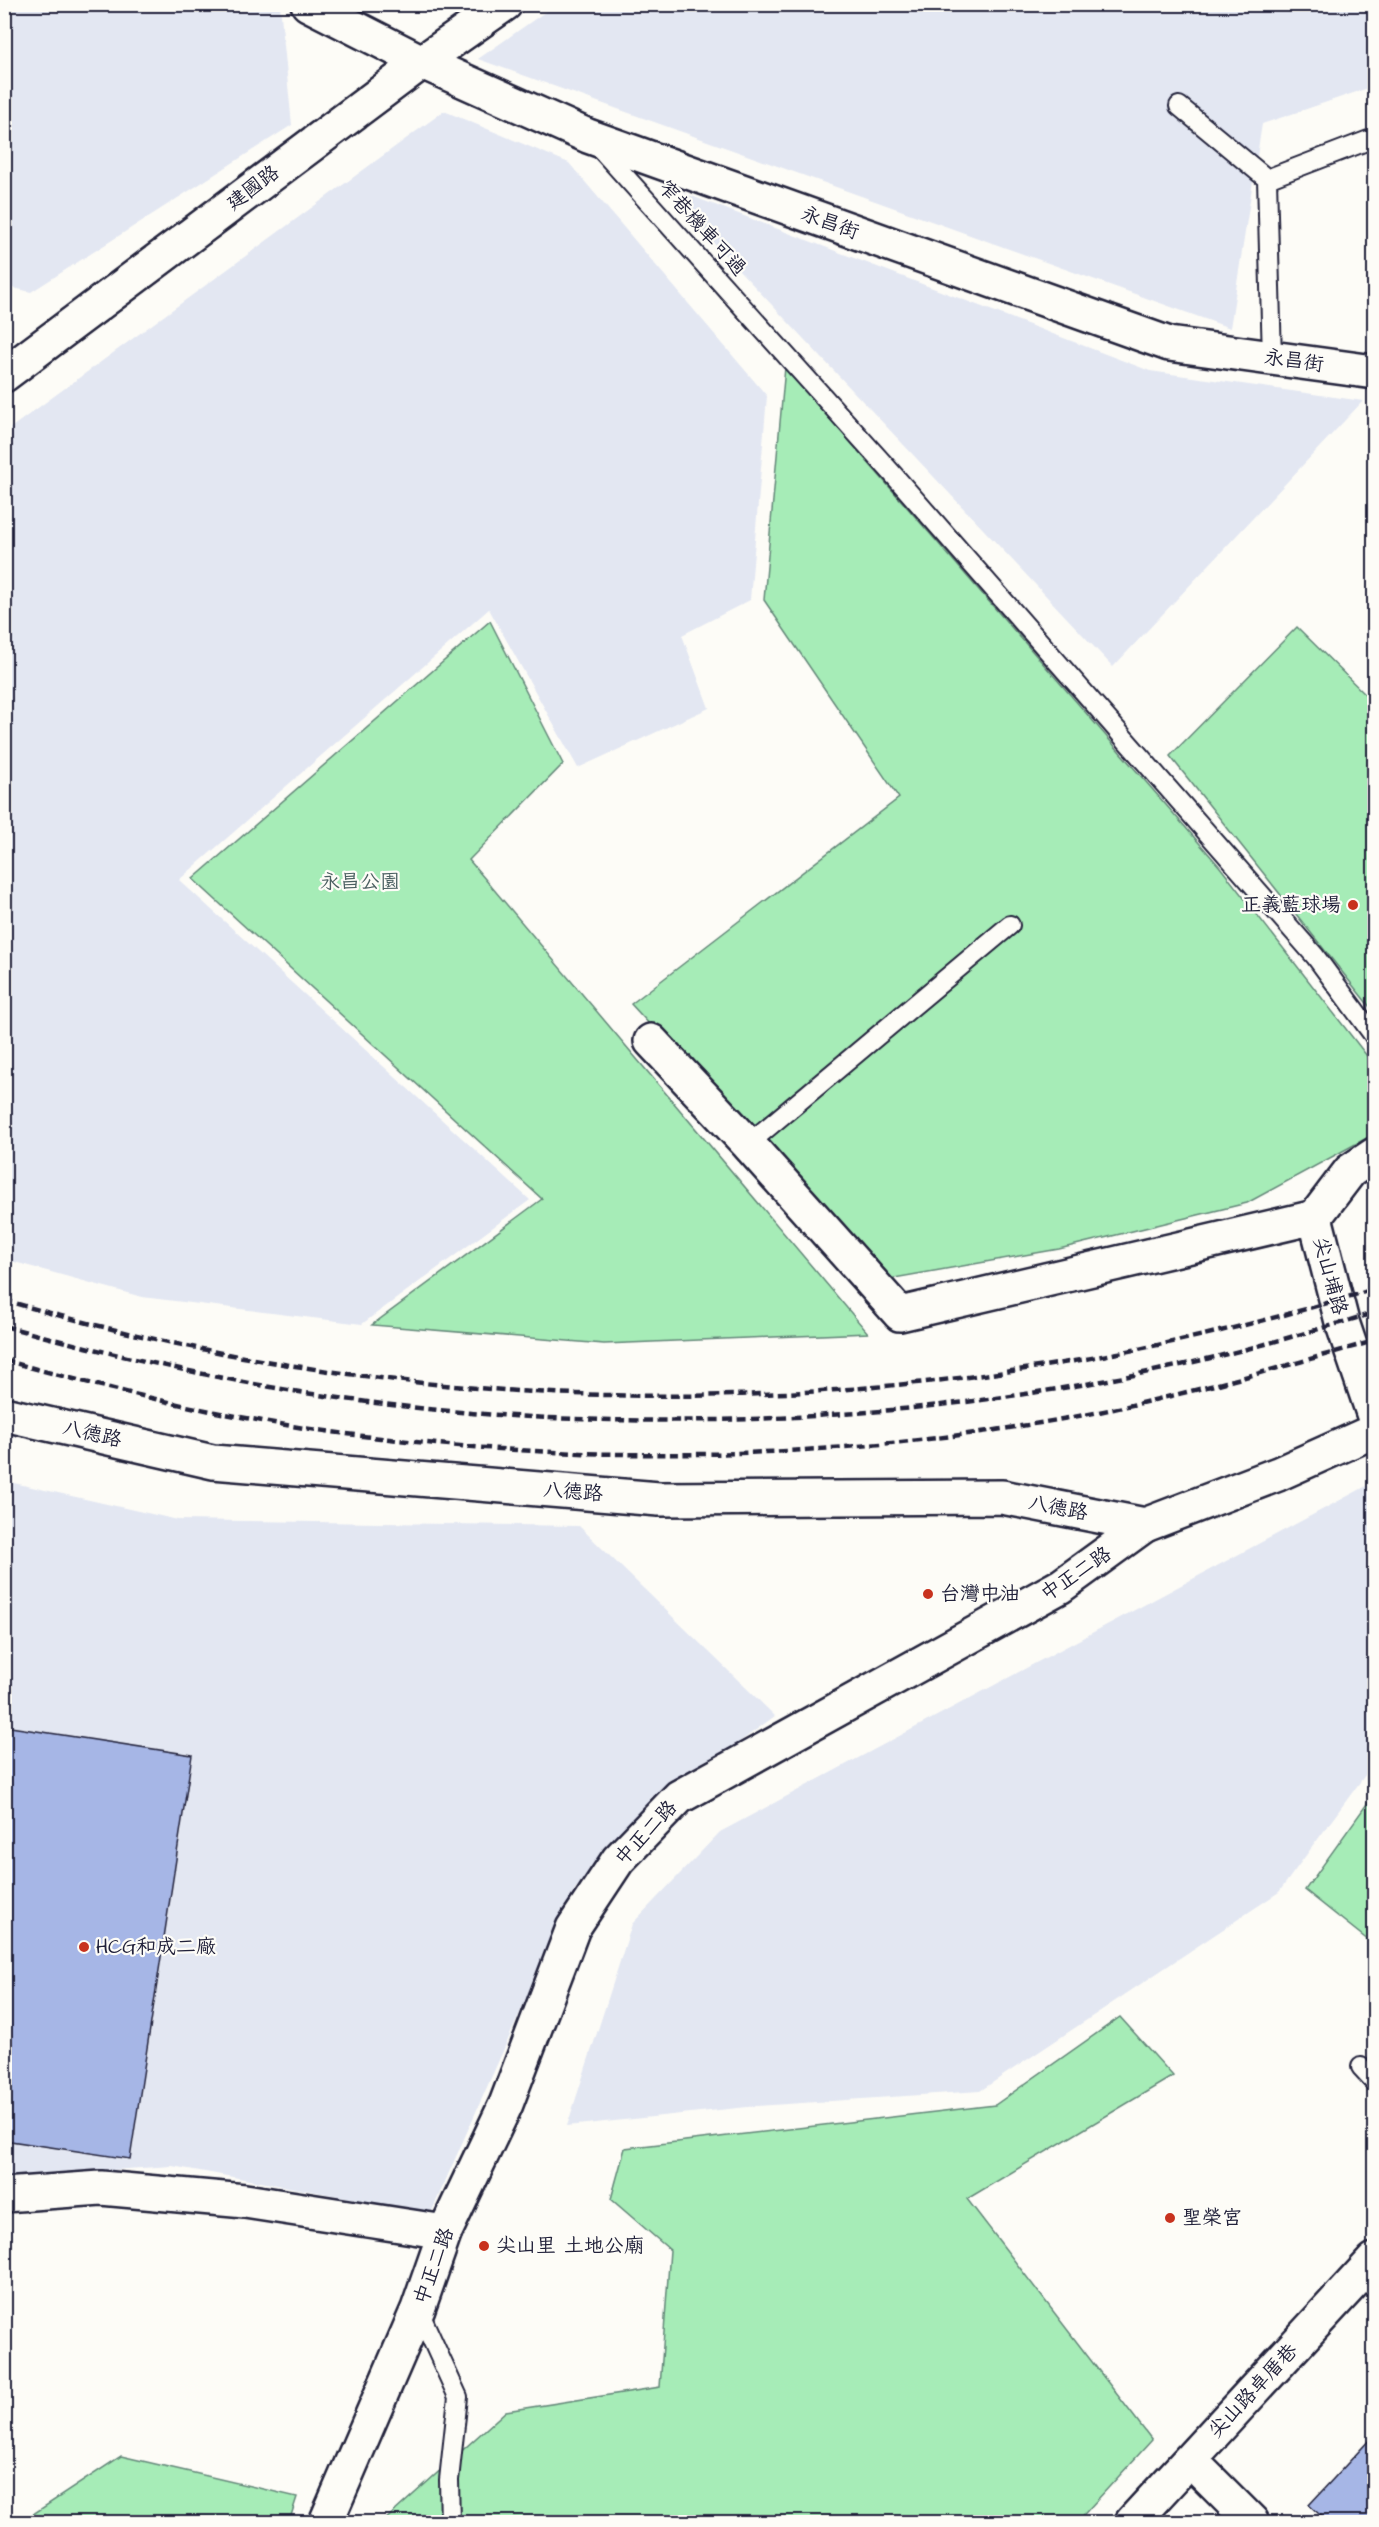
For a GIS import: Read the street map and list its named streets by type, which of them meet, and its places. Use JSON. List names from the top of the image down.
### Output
{
  "streets": {
    "street": [
      "建國路",
      "永昌街",
      "尖山埔路",
      "八德路",
      "中正二路",
      "尖山路卓厝巷"
    ],
    "lane": ["窄巷機車可過"]
  },
  "crossings": [
    ["建國路", "永昌街"],
    ["永昌街", "窄巷機車可過"],
    ["八德路", "中正二路"]
  ],
  "parks": ["永昌公園"],
  "places": [
    "正義藍球場",
    "台灣中油",
    "HCG和成二廠",
    "聖榮宮",
    "尖山里 土地公廟"
  ]
}
